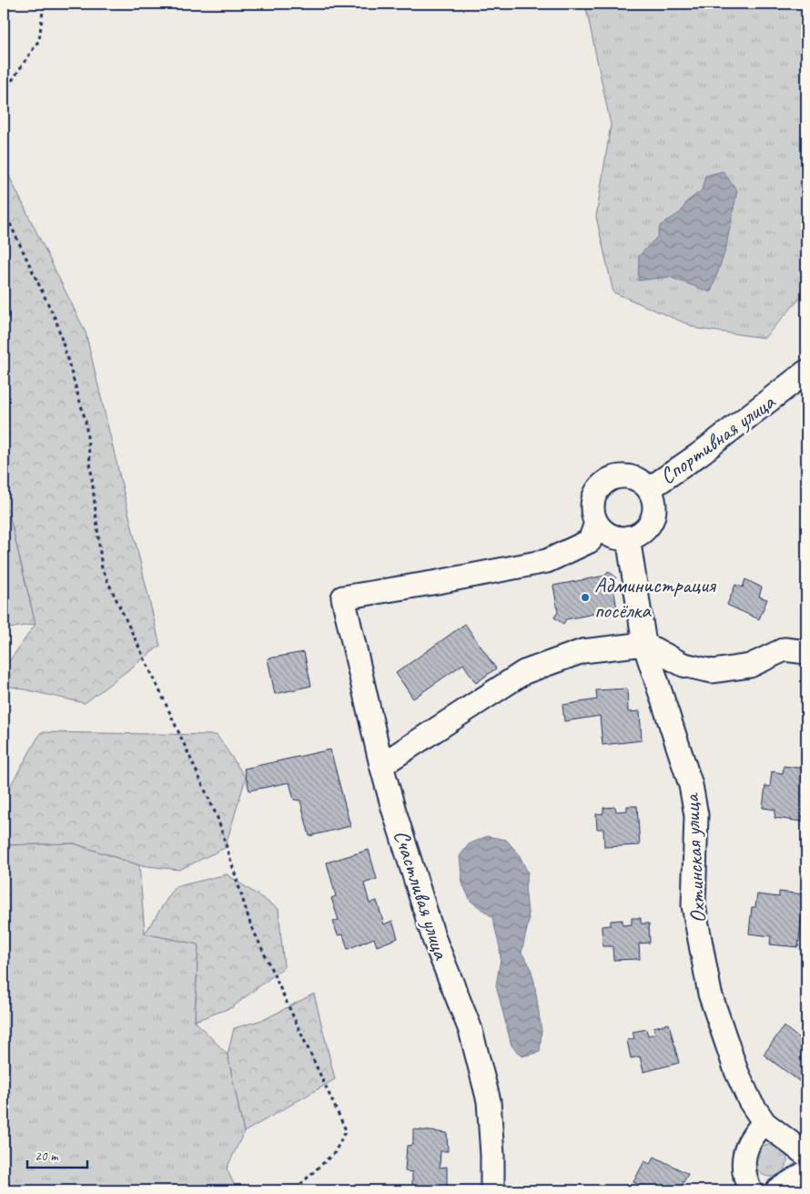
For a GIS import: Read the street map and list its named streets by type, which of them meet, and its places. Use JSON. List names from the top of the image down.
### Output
{
  "streets": {
    "street": ["Спортивная улица", "Охтинская улица", "Счастливая улица"]
  },
  "crossings": [
    ["Спортивная улица", "Охтинская улица"],
    ["Спортивная улица", "Счастливая улица"],
    ["Охтинская улица", "Счастливая улица"]
  ],
  "places": ["Администрация посёлка"],
  "scale_bar": "20 m"
}
